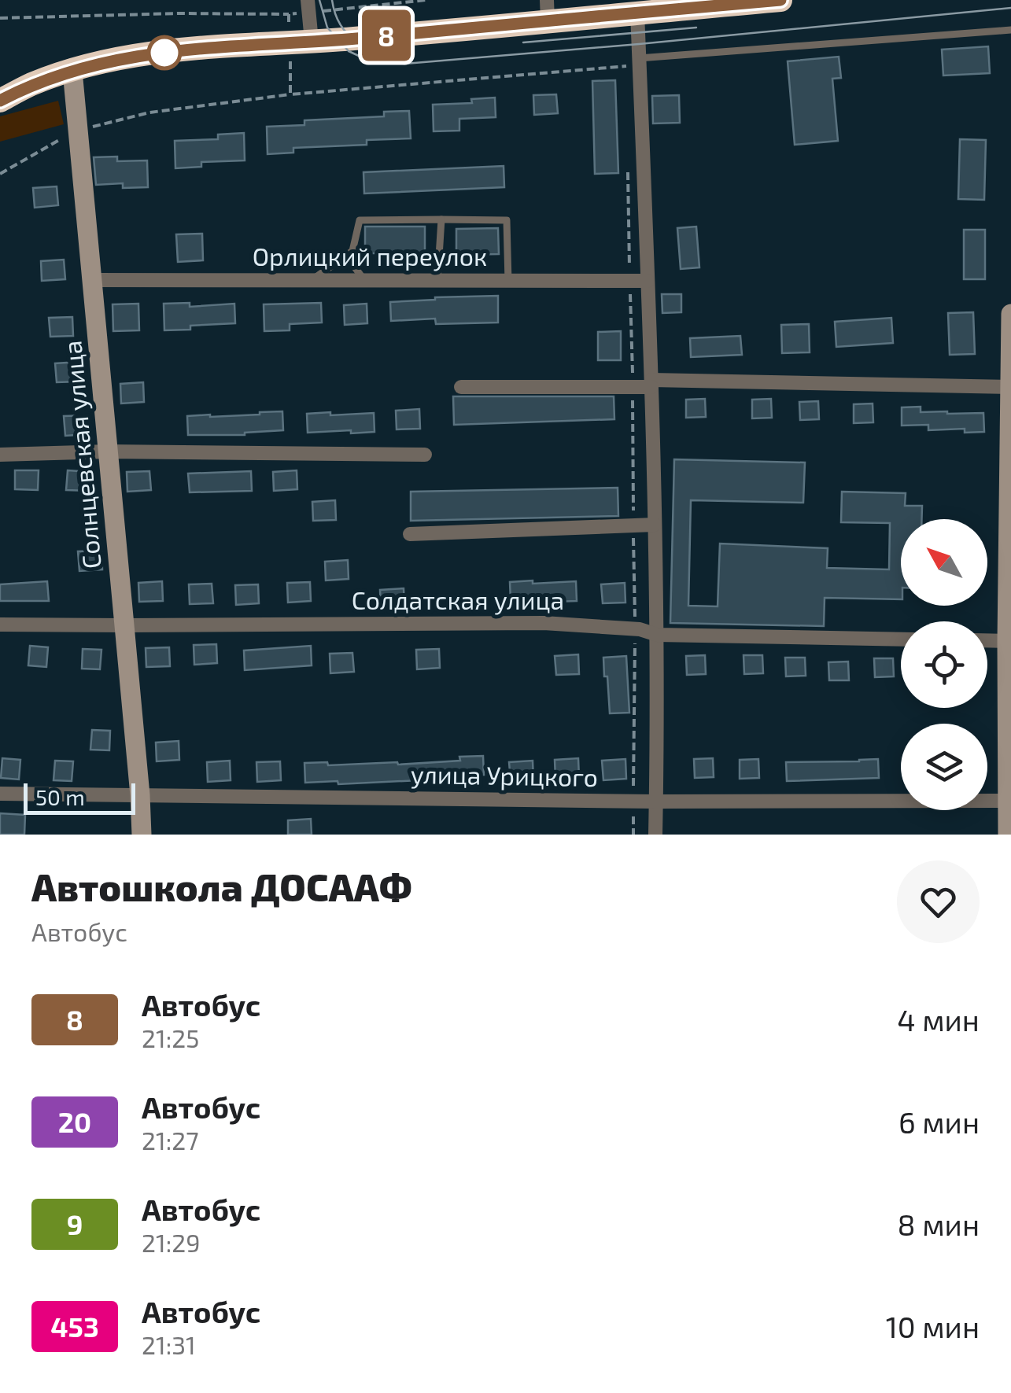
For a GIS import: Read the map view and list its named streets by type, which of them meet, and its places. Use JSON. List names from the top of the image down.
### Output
{
  "streets": {
    "street": [
      "Орлицкий переулок",
      "Солнцевская улица",
      "Солдатская улица",
      "улица Урицкого"
    ]
  },
  "crossings": [
    ["Орлицкий переулок", "Солнцевская улица"],
    ["Солнцевская улица", "Солдатская улица"],
    ["Солнцевская улица", "улица Урицкого"]
  ],
  "lines": ["bus line 8"],
  "scale_bar": "50 m",
  "north": "top left",
  "page": {
    "on_map": "8",
    "scale": "50 m",
    "heading": ["Автошкола ДОСААФ", "Автобус"],
    "list": [
      {
        "mark": "8",
        "name": "Автобус",
        "note": "21:25",
        "value": "4 мин"
      },
      {
        "mark": "20",
        "name": "Автобус",
        "note": "21:27",
        "value": "6 мин"
      },
      {
        "mark": "9",
        "name": "Автобус",
        "note": "21:29",
        "value": "8 мин"
      },
      {
        "mark": "453",
        "name": "Автобус",
        "note": "21:31",
        "value": "10 мин"
      }
    ]
  }
}
